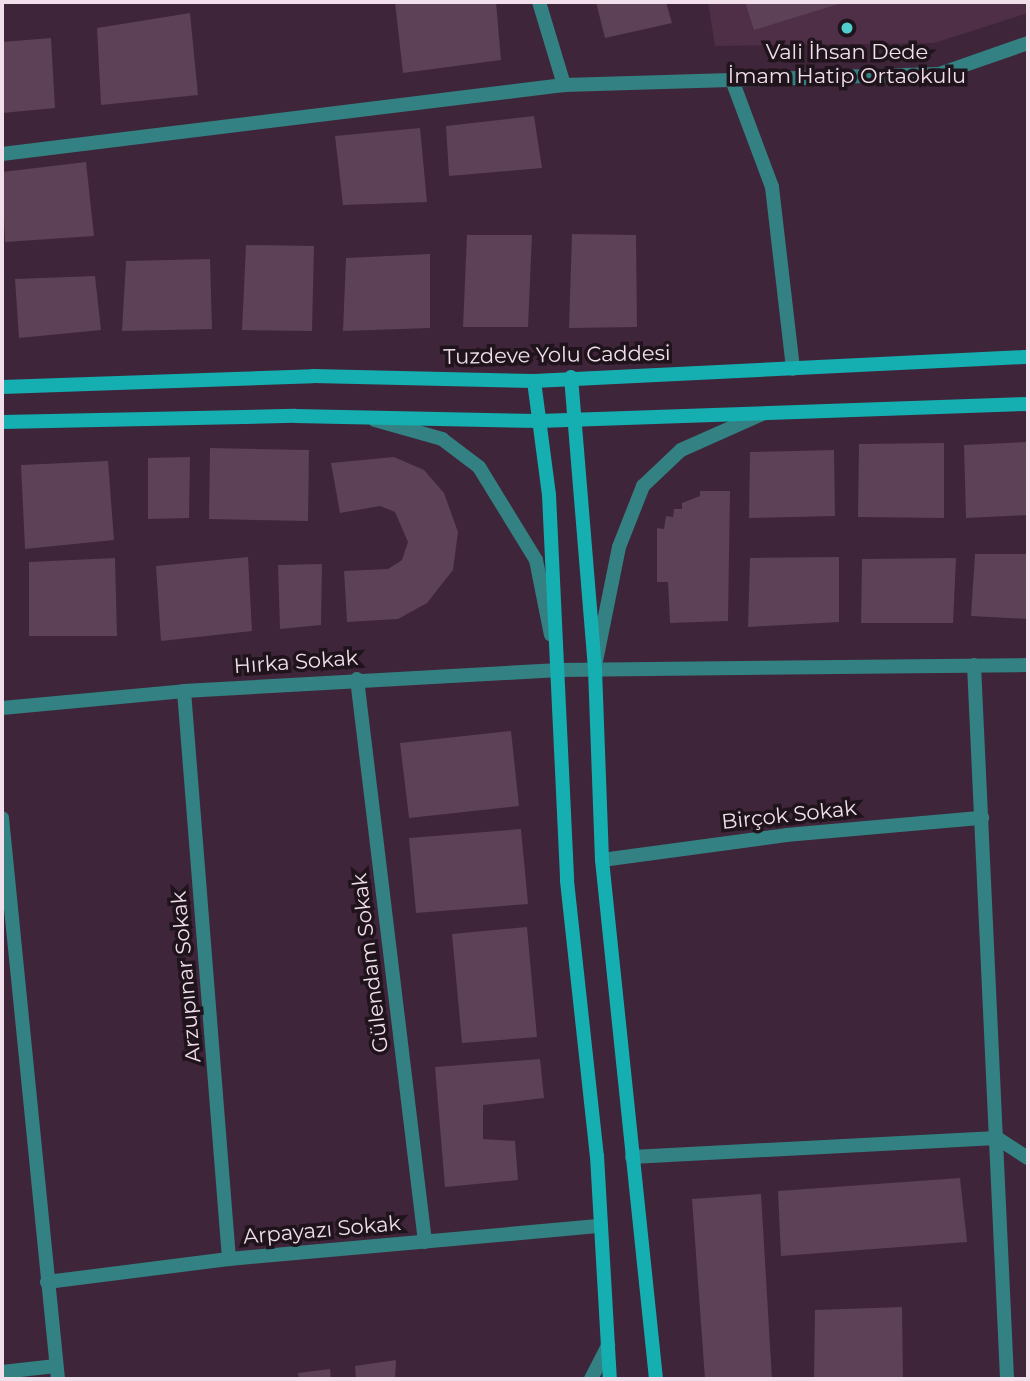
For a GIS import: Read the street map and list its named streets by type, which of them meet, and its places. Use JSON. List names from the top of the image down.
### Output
{
  "streets": {
    "main road": ["Tuzdeve Yolu Caddesi"],
    "street": [
      "Hırka Sokak",
      "Birçok Sokak",
      "Gülendam Sokak",
      "Arzupınar Sokak",
      "Arpayazı Sokak"
    ]
  },
  "crossings": [
    ["Hırka Sokak", "Gülendam Sokak"],
    ["Hırka Sokak", "Arzupınar Sokak"],
    ["Gülendam Sokak", "Arpayazı Sokak"],
    ["Arzupınar Sokak", "Arpayazı Sokak"]
  ],
  "places": ["Vali İhsan Dede İmam Hatip Ortaokulu"]
}
